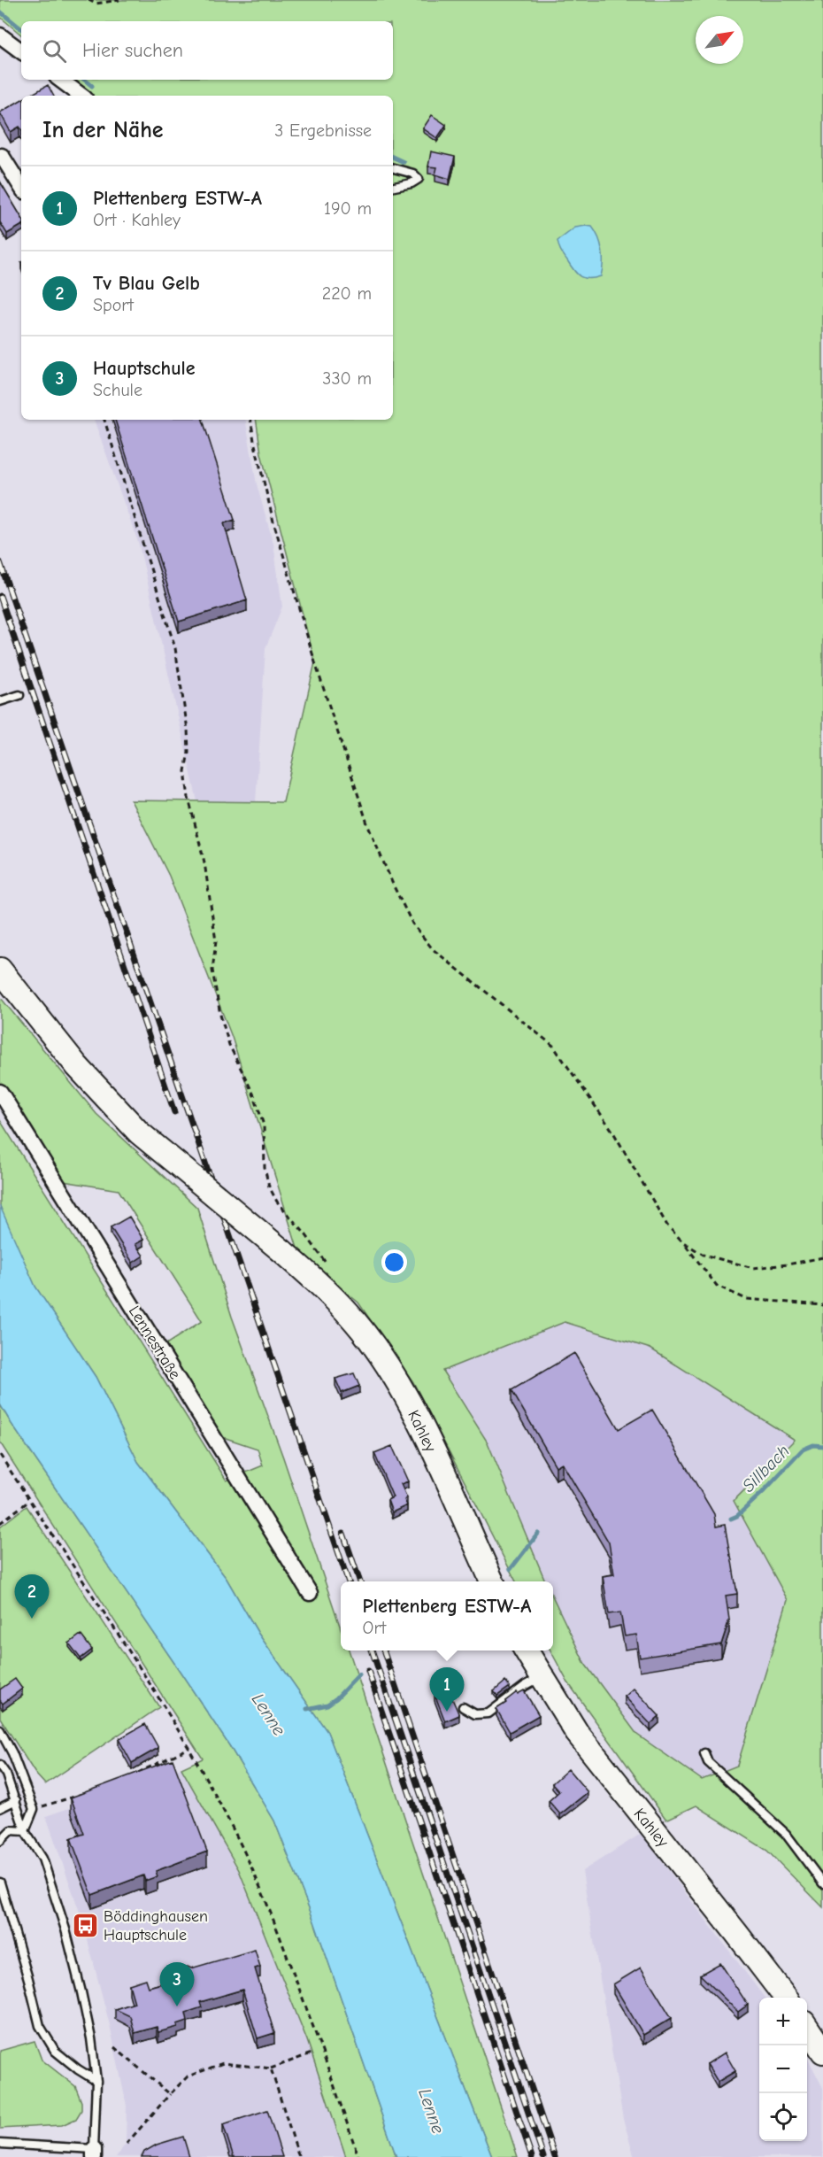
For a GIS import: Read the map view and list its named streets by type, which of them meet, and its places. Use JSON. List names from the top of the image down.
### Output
{
  "streets": {
    "main road": ["Kahley"],
    "street": ["Lennestraße"]
  },
  "water": ["Sillbach", "Lenne"],
  "places": {
    "bus stop": ["Böddinghausen Hauptschule"]
  },
  "north": "top right",
  "page": {
    "search": "Hier suchen",
    "heading": ["In der Nähe", "3 Ergebnisse"],
    "list": [
      {
        "mark": "1",
        "name": "Plettenberg ESTW-A",
        "note": "Ort · Kahley",
        "value": "190 m"
      },
      {
        "mark": "2",
        "name": "Tv Blau Gelb",
        "note": "Sport",
        "value": "220 m"
      },
      {
        "mark": "3",
        "name": "Hauptschule",
        "note": "Schule",
        "value": "330 m"
      }
    ],
    "pins": ["2", "1", "3"],
    "popup": ["Plettenberg ESTW-A", "Ort"],
    "map_buttons": ["+", "−"]
  }
}
